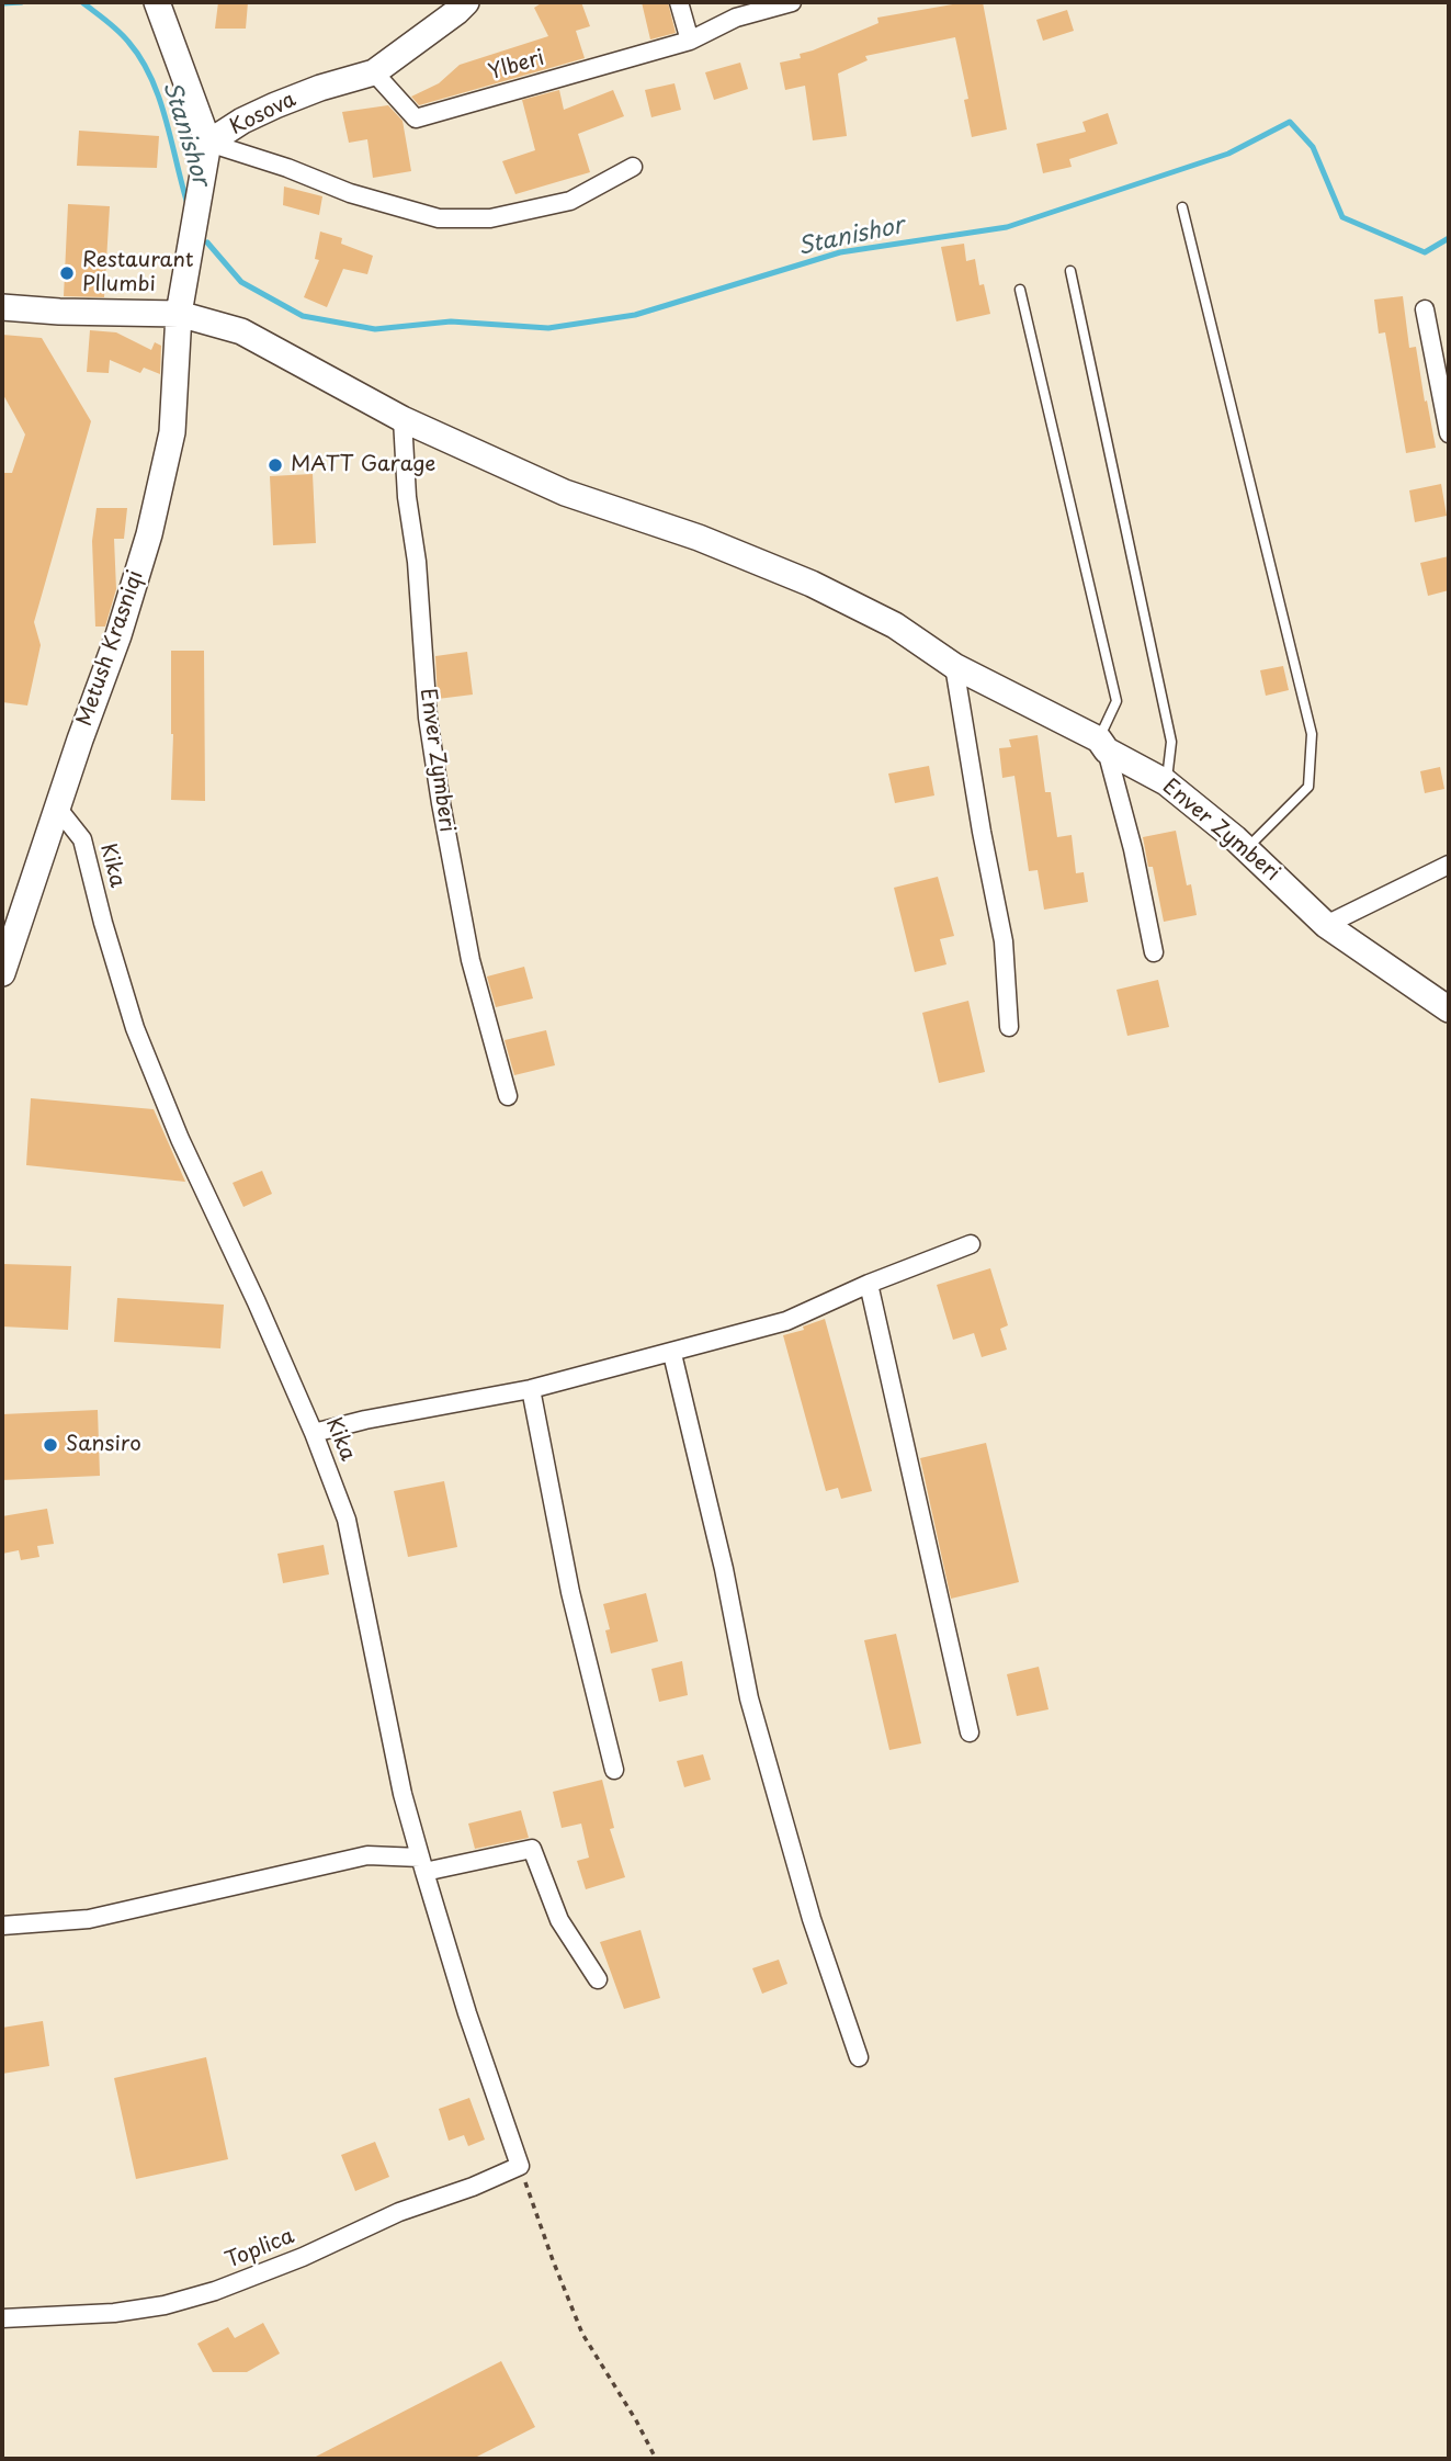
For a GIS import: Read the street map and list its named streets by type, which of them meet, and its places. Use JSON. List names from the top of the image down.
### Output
{
  "streets": {
    "street": [
      "Ylberi",
      "Kosova",
      "Metush Krasniqi",
      "Enver Zymberi",
      "Kika",
      "Toplica"
    ]
  },
  "crossings": [
    ["Ylberi", "Kosova"],
    ["Kosova", "Metush Krasniqi"],
    ["Kosova", "Enver Zymberi"],
    ["Metush Krasniqi", "Enver Zymberi"],
    ["Metush Krasniqi", "Kika"],
    ["Kika", "Toplica"]
  ],
  "water": ["Stanishor"],
  "places": ["Restaurant Pllumbi", "MATT Garage", "Sansiro"]
}
